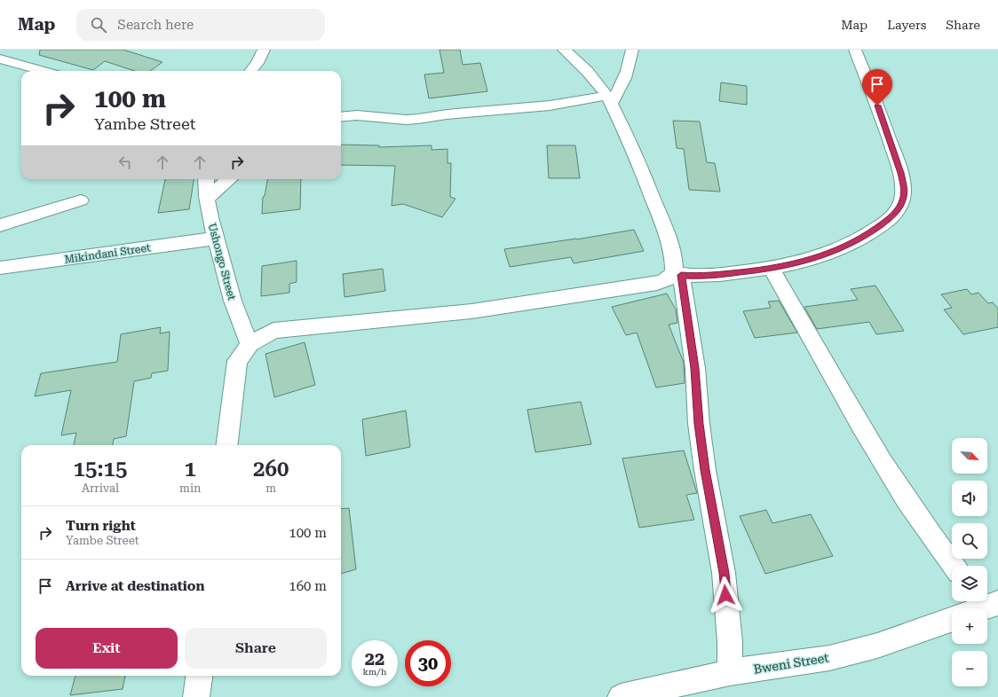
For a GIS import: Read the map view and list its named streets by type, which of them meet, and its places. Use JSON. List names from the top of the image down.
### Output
{
  "streets": {
    "street": ["Mikindani Street", "Ushongo Street", "Bweni Street"]
  },
  "crossings": [
    ["Mikindani Street", "Ushongo Street"]
  ],
  "north": "bottom right",
  "page": {
    "header": "Map",
    "search": "Search here",
    "nav": ["Map", "Layers", "Share"],
    "turn": ["100 m", "Yambe Street"],
    "map_buttons": ["+", "−"],
    "eta": [
      "15:15",
      "Arrival",
      "1",
      "min",
      "260",
      "m"
    ],
    "list": [
      {
        "name": "Turn right",
        "note": "Yambe Street",
        "value": "100 m"
      },
      {
        "name": "Arrive at destination",
        "value": "160 m"
      }
    ],
    "buttons": ["Exit", "Share"],
    "speed": "22 km/h",
    "limit": "30"
  }
}
